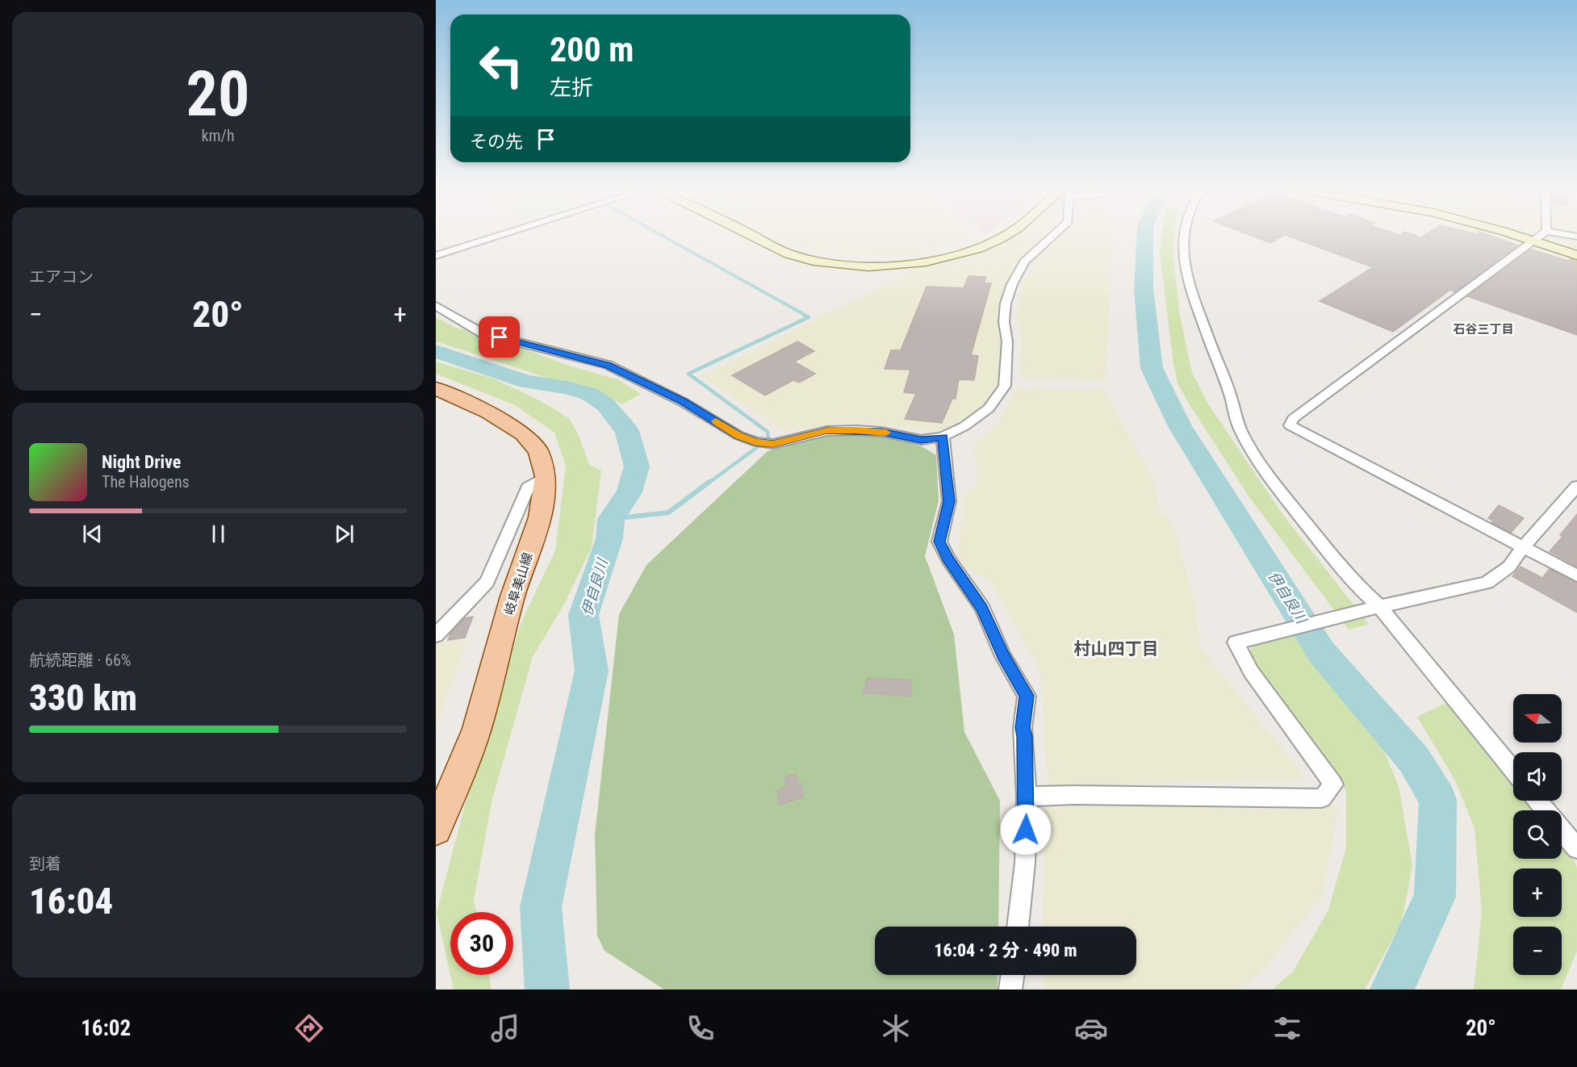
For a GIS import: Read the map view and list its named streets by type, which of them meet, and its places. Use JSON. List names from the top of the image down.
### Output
{
  "streets": {
    "main road": ["岐阜美山線"]
  },
  "districts": ["石谷三丁目", "村山四丁目"],
  "water": ["伊自良川"],
  "north": "left",
  "page": {
    "tile": [
      ["20", "km/h"],
      "エアコン",
      ["航続距離 · 66%", "330 km"],
      ["到着", "16:04"]
    ],
    "turn": ["200 m", "左折"],
    "then": "その先",
    "heat": ["−", "20°", "+"],
    "song": ["Night Drive", "The Halogens"],
    "map_buttons": ["+", "−"],
    "limit": "30",
    "trip": "16:04 · 2 分 · 490 m",
    "tabs": ["16:02", "20°"]
  }
}
